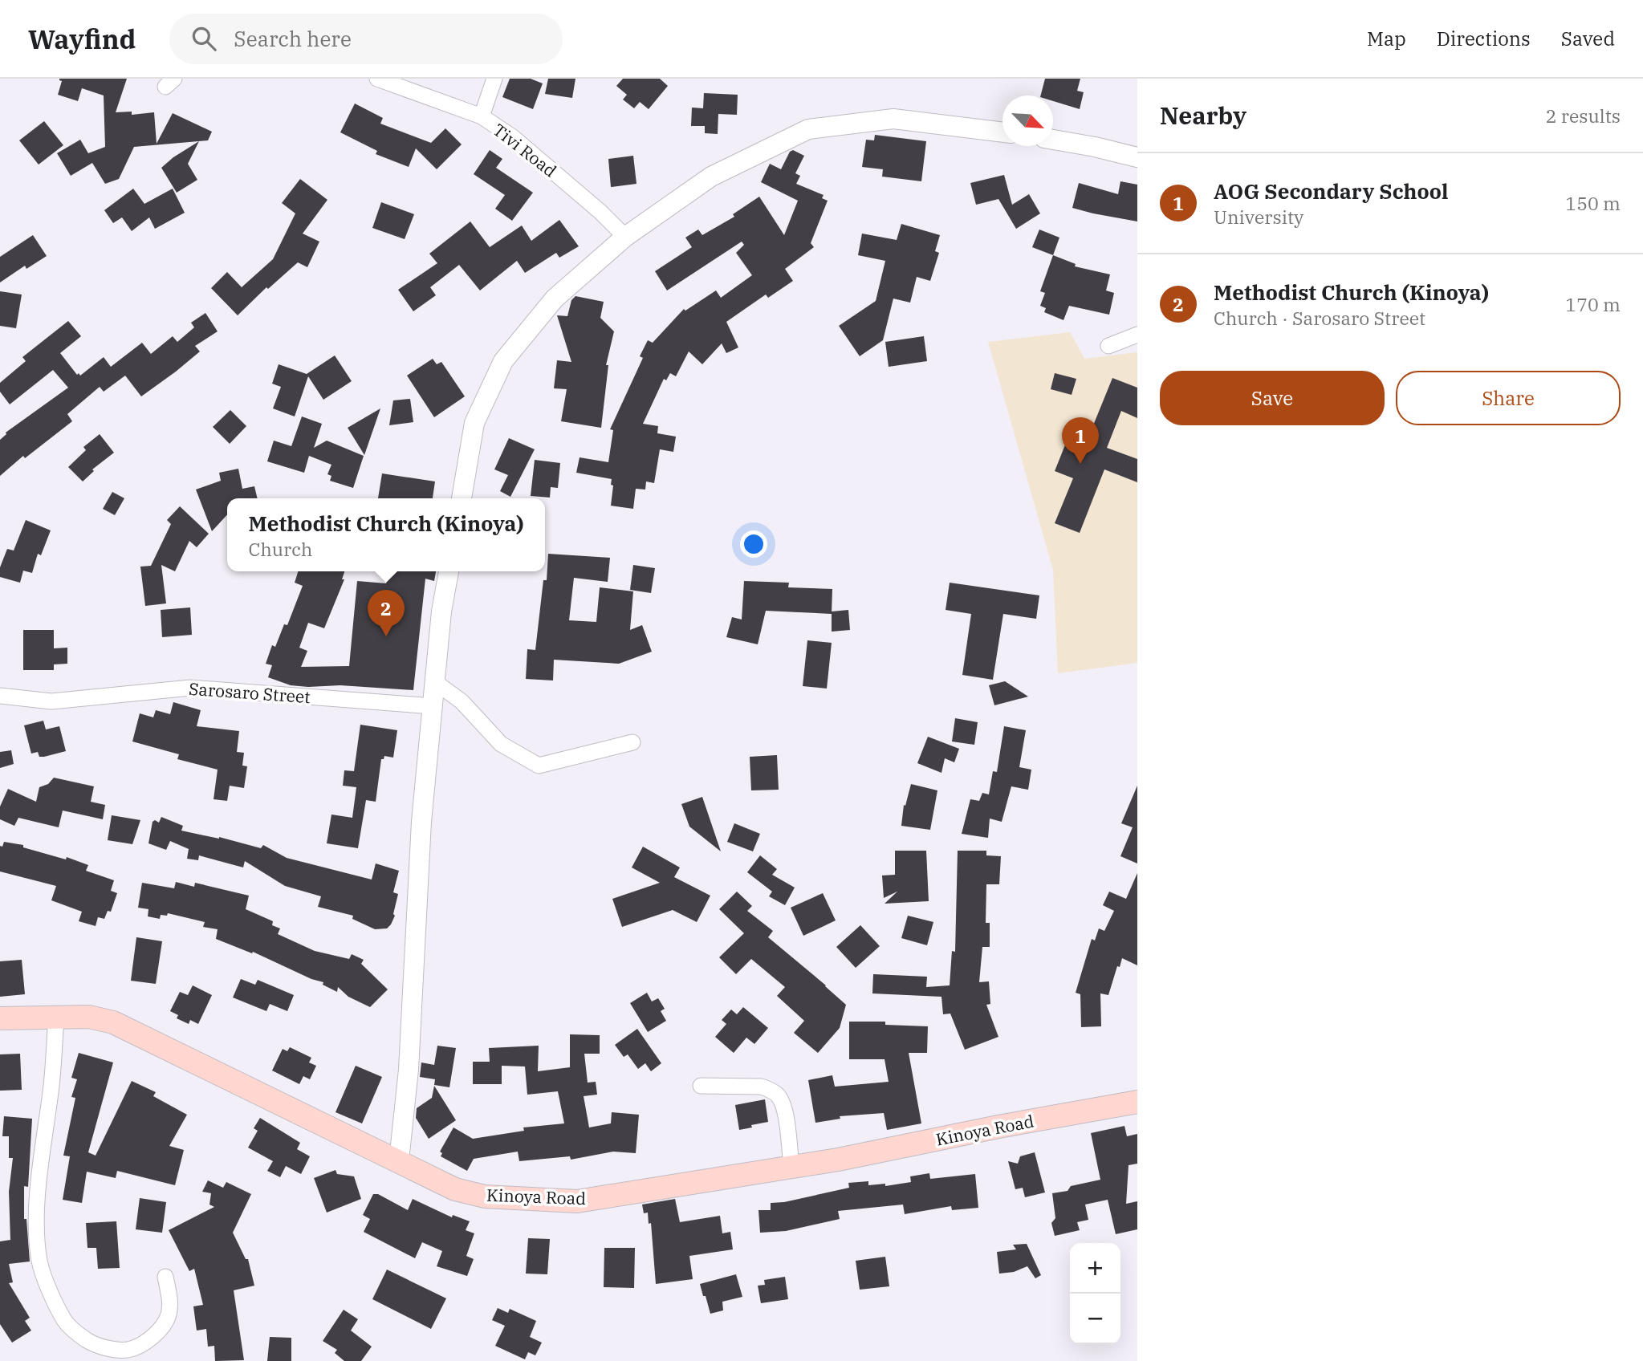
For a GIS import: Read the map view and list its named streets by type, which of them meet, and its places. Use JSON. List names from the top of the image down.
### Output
{
  "streets": {
    "main road": ["Kinoya Road"],
    "street": ["Tivi Road", "Sarosaro Street"]
  },
  "north": "bottom right",
  "page": {
    "header": "Wayfind",
    "search": "Search here",
    "nav": ["Map", "Directions", "Saved"],
    "heading": ["Nearby", "2 results"],
    "list": [
      {
        "mark": "1",
        "name": "AOG Secondary School",
        "note": "University",
        "value": "150 m"
      },
      {
        "mark": "2",
        "name": "Methodist Church (Kinoya)",
        "note": "Church · Sarosaro Street",
        "value": "170 m"
      }
    ],
    "buttons": ["Save", "Share"],
    "pins": ["1", "2"],
    "popup": ["Methodist Church (Kinoya)", "Church"],
    "map_buttons": ["+", "−"]
  }
}
